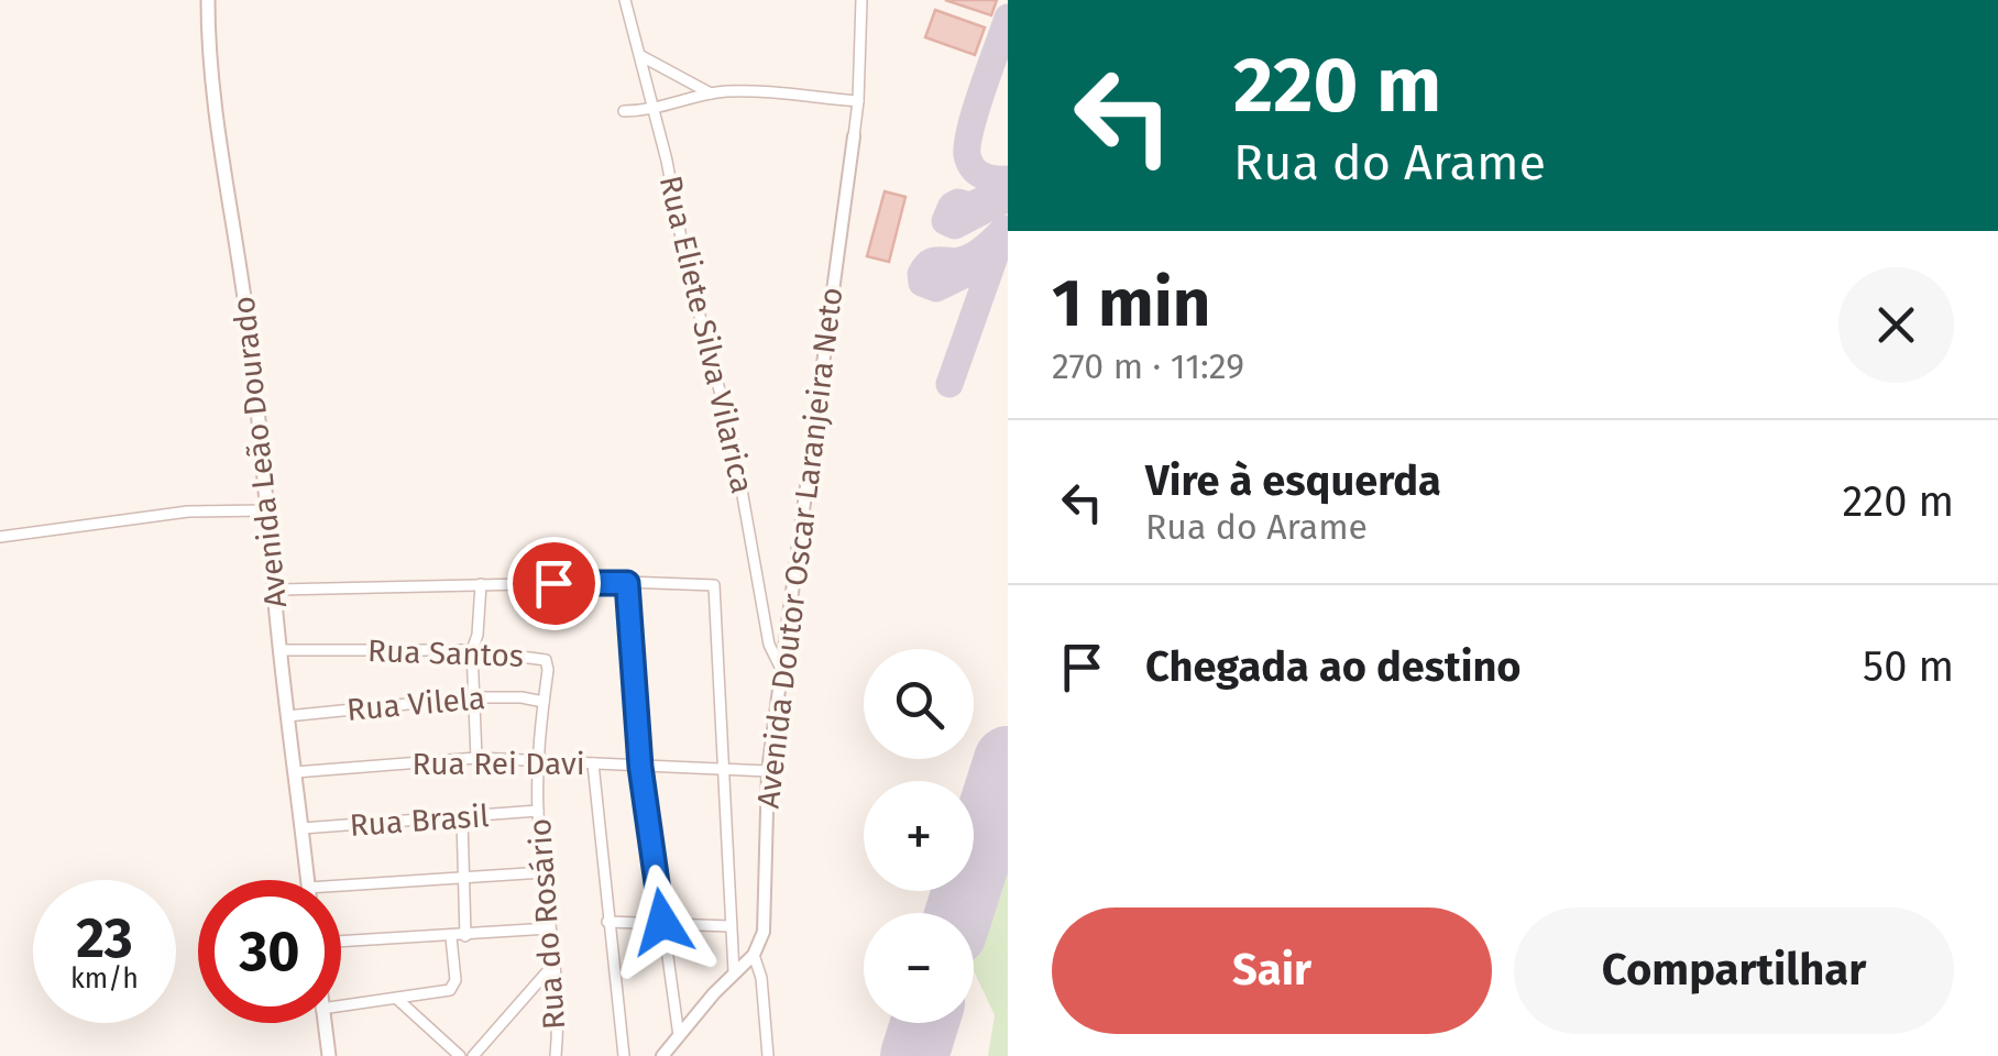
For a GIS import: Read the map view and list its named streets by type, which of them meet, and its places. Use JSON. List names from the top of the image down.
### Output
{
  "streets": {
    "main road": ["Avenida Leão Dourado"],
    "street": [
      "Rua Eliete Silva Vilarica",
      "Avenida Doutor Oscar Laranjeira Neto",
      "Rua Santos",
      "Rua Vilela",
      "Rua Rei Davi",
      "Rua Brasil",
      "Rua do Rosário"
    ]
  },
  "crossings": [
    ["Rua Eliete Silva Vilarica", "Avenida Doutor Oscar Laranjeira Neto"],
    ["Avenida Leão Dourado", "Rua Santos"],
    ["Avenida Leão Dourado", "Rua Vilela"],
    ["Avenida Leão Dourado", "Rua Rei Davi"],
    ["Avenida Leão Dourado", "Rua Brasil"],
    ["Avenida Doutor Oscar Laranjeira Neto", "Rua Rei Davi"],
    ["Rua Santos", "Rua do Rosário"],
    ["Rua Vilela", "Rua do Rosário"],
    ["Rua Rei Davi", "Rua do Rosário"],
    ["Rua Brasil", "Rua do Rosário"]
  ],
  "page": {
    "turn": ["220 m", "Rua do Arame"],
    "heading": ["1 min", "270 m · 11:29"],
    "list": [
      {
        "name": "Vire à esquerda",
        "note": "Rua do Arame",
        "value": "220 m"
      },
      {
        "name": "Chegada ao destino",
        "value": "50 m"
      }
    ],
    "map_buttons": ["+", "−"],
    "speed": "23 km/h",
    "limit": "30",
    "buttons": ["Sair", "Compartilhar"]
  }
}
